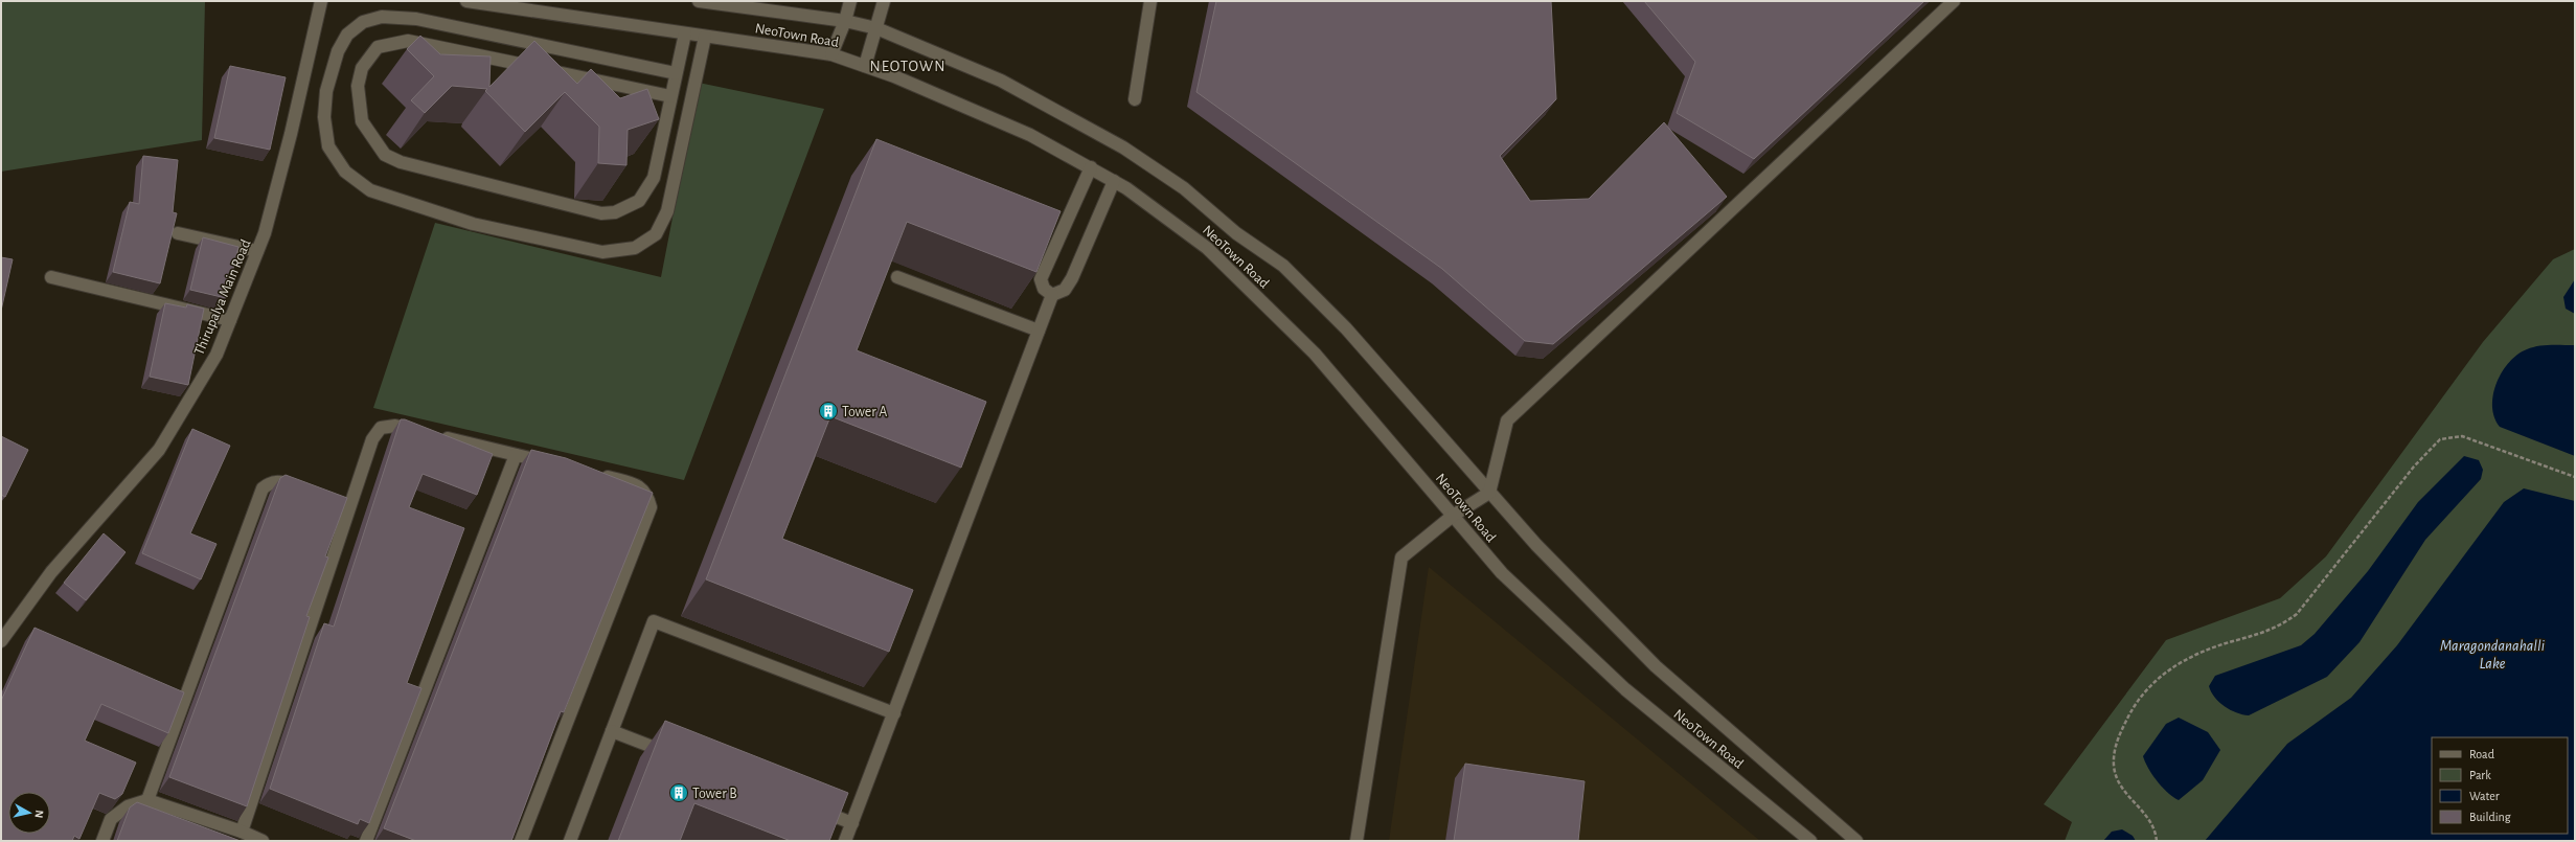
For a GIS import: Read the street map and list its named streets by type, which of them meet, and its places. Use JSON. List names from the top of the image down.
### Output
{
  "streets": {
    "street": ["NeoTown Road", "Thirupalya Main Road"]
  },
  "districts": ["NEOTOWN"],
  "water": ["Maragondanahalli Lake"],
  "places": {
    "building": ["Tower A", "Tower B"]
  },
  "legend": [
    "Road",
    "Park",
    "Water",
    "Building"
  ],
  "north": "right"
}
